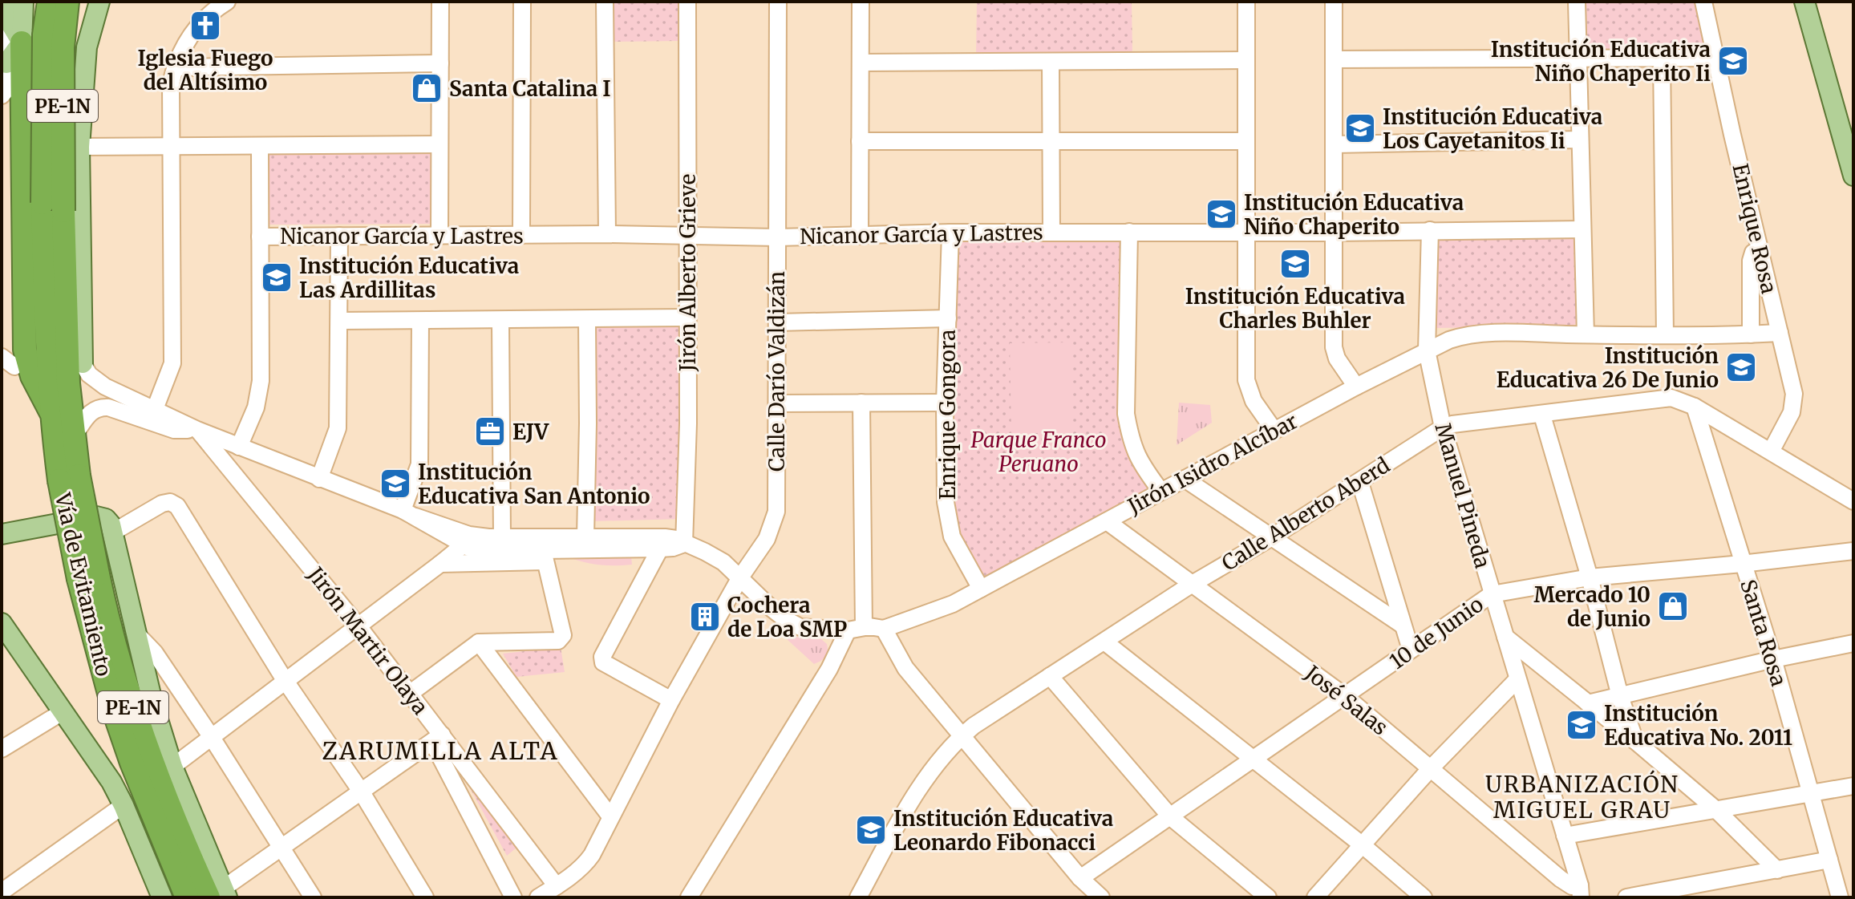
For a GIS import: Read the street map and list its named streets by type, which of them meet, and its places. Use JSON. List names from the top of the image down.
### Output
{
  "streets": {
    "highway": ["PE-1N", "Vía de Evitamiento"],
    "street": [
      "Enrique Rosa",
      "Nicanor García y Lastres",
      "Jirón Alberto Grieve",
      "Calle Darío Valdizán",
      "Enrique Gongora",
      "Jirón Isidro Alcíbar",
      "Manuel Pineda",
      "Calle Alberto Aberd",
      "10 de Junio",
      "Santa Rosa",
      "Jirón Martir Olaya",
      "José Salas"
    ]
  },
  "crossings": [
    ["PE-1N", "Jirón Isidro Alcíbar"],
    ["PE-1N", "Vía de Evitamiento"],
    ["Enrique Rosa", "Jirón Isidro Alcíbar"],
    ["Enrique Rosa", "Calle Alberto Aberd"],
    ["Nicanor García y Lastres", "Jirón Alberto Grieve"],
    ["Nicanor García y Lastres", "Calle Darío Valdizán"],
    ["Nicanor García y Lastres", "Enrique Gongora"],
    ["Nicanor García y Lastres", "Manuel Pineda"],
    ["Jirón Alberto Grieve", "Jirón Isidro Alcíbar"],
    ["Calle Darío Valdizán", "Jirón Isidro Alcíbar"],
    ["Calle Darío Valdizán", "Jirón Martir Olaya"],
    ["Enrique Gongora", "Jirón Isidro Alcíbar"],
    ["Jirón Isidro Alcíbar", "Manuel Pineda"],
    ["Jirón Isidro Alcíbar", "Vía de Evitamiento"],
    ["Jirón Isidro Alcíbar", "Jirón Martir Olaya"],
    ["Jirón Isidro Alcíbar", "José Salas"],
    ["Manuel Pineda", "Calle Alberto Aberd"],
    ["Manuel Pineda", "10 de Junio"],
    ["Manuel Pineda", "José Salas"],
    ["Calle Alberto Aberd", "Santa Rosa"],
    ["Calle Alberto Aberd", "José Salas"],
    ["10 de Junio", "Santa Rosa"],
    ["10 de Junio", "José Salas"]
  ],
  "districts": ["ZARUMILLA ALTA", "URBANIZACIÓN MIGUEL GRAU"],
  "parks": ["Parque Franco Peruano"],
  "places": {
    "church": ["Iglesia Fuego del Altísimo"],
    "school or university": [
      "Institución Educativa Niño Chaperito Ii",
      "Institución Educativa Los Cayetanitos Ii",
      "Institución Educativa Niño Chaperito",
      "Institución Educativa Charles Buhler",
      "Institución Educativa Las Ardillitas",
      "Institución Educativa 26 De Junio",
      "Institución Educativa San Antonio",
      "Institución Educativa No. 2011",
      "Institución Educativa Leonardo Fibonacci"
    ],
    "shop": ["Santa Catalina I", "Mercado 10 de Junio"],
    "office": ["EJV"],
    "building": ["Cochera de Loa SMP"]
  }
}
